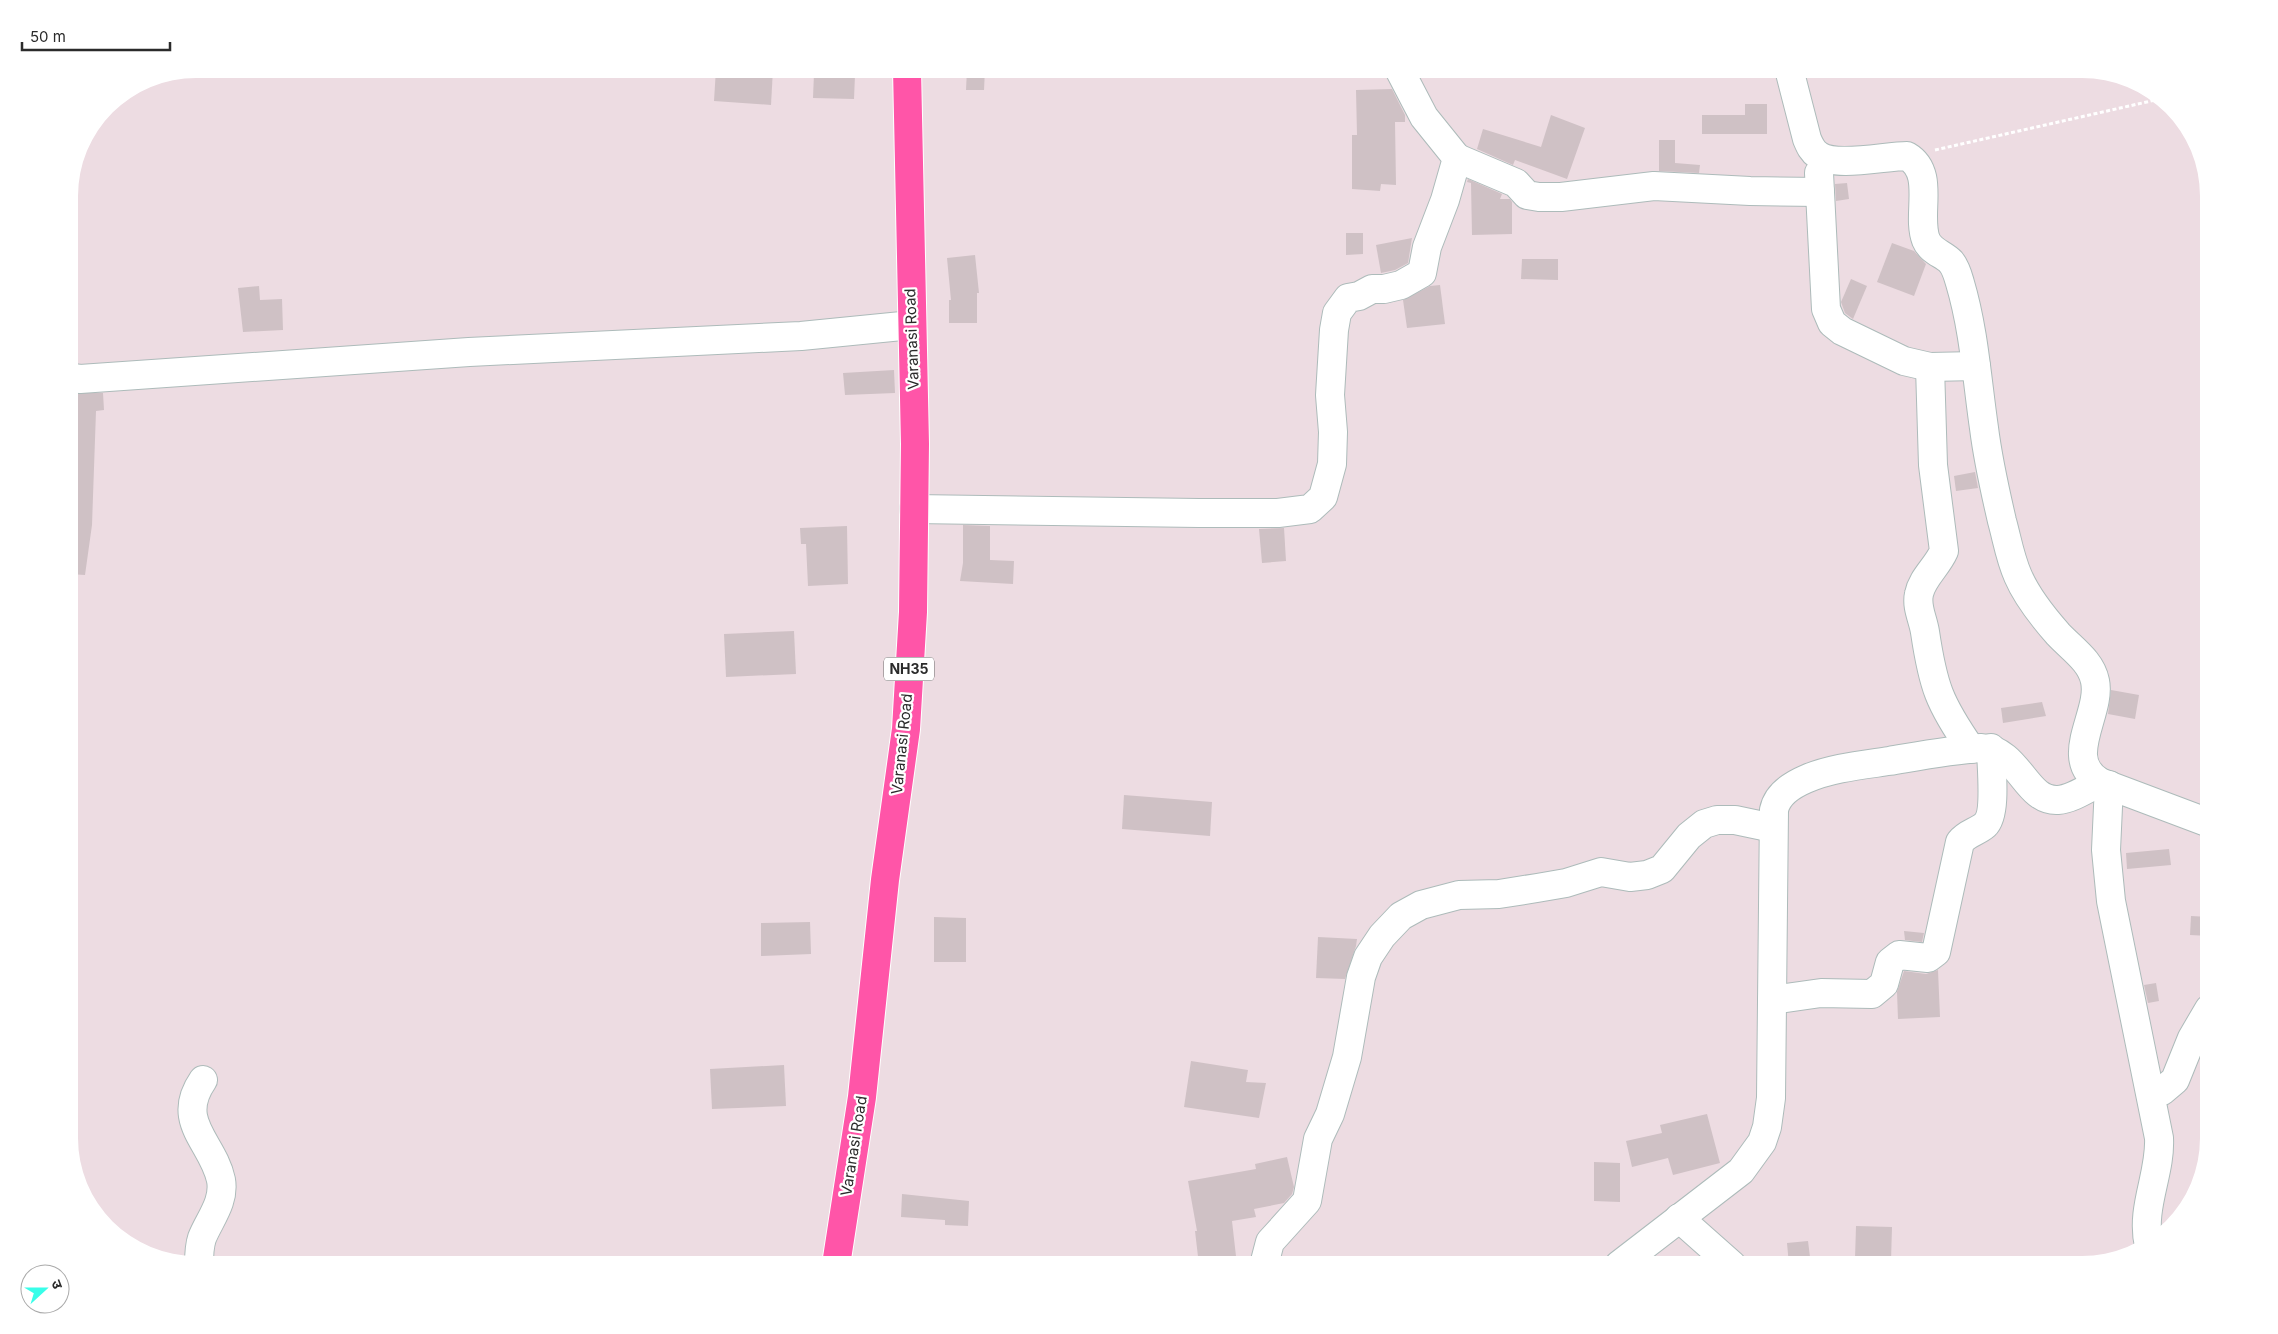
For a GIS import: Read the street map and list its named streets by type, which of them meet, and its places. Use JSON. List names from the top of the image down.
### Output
{
  "streets": {
    "highway": ["Varanasi Road", "NH35"]
  },
  "scale_bar": "50 m",
  "north": "right"
}
